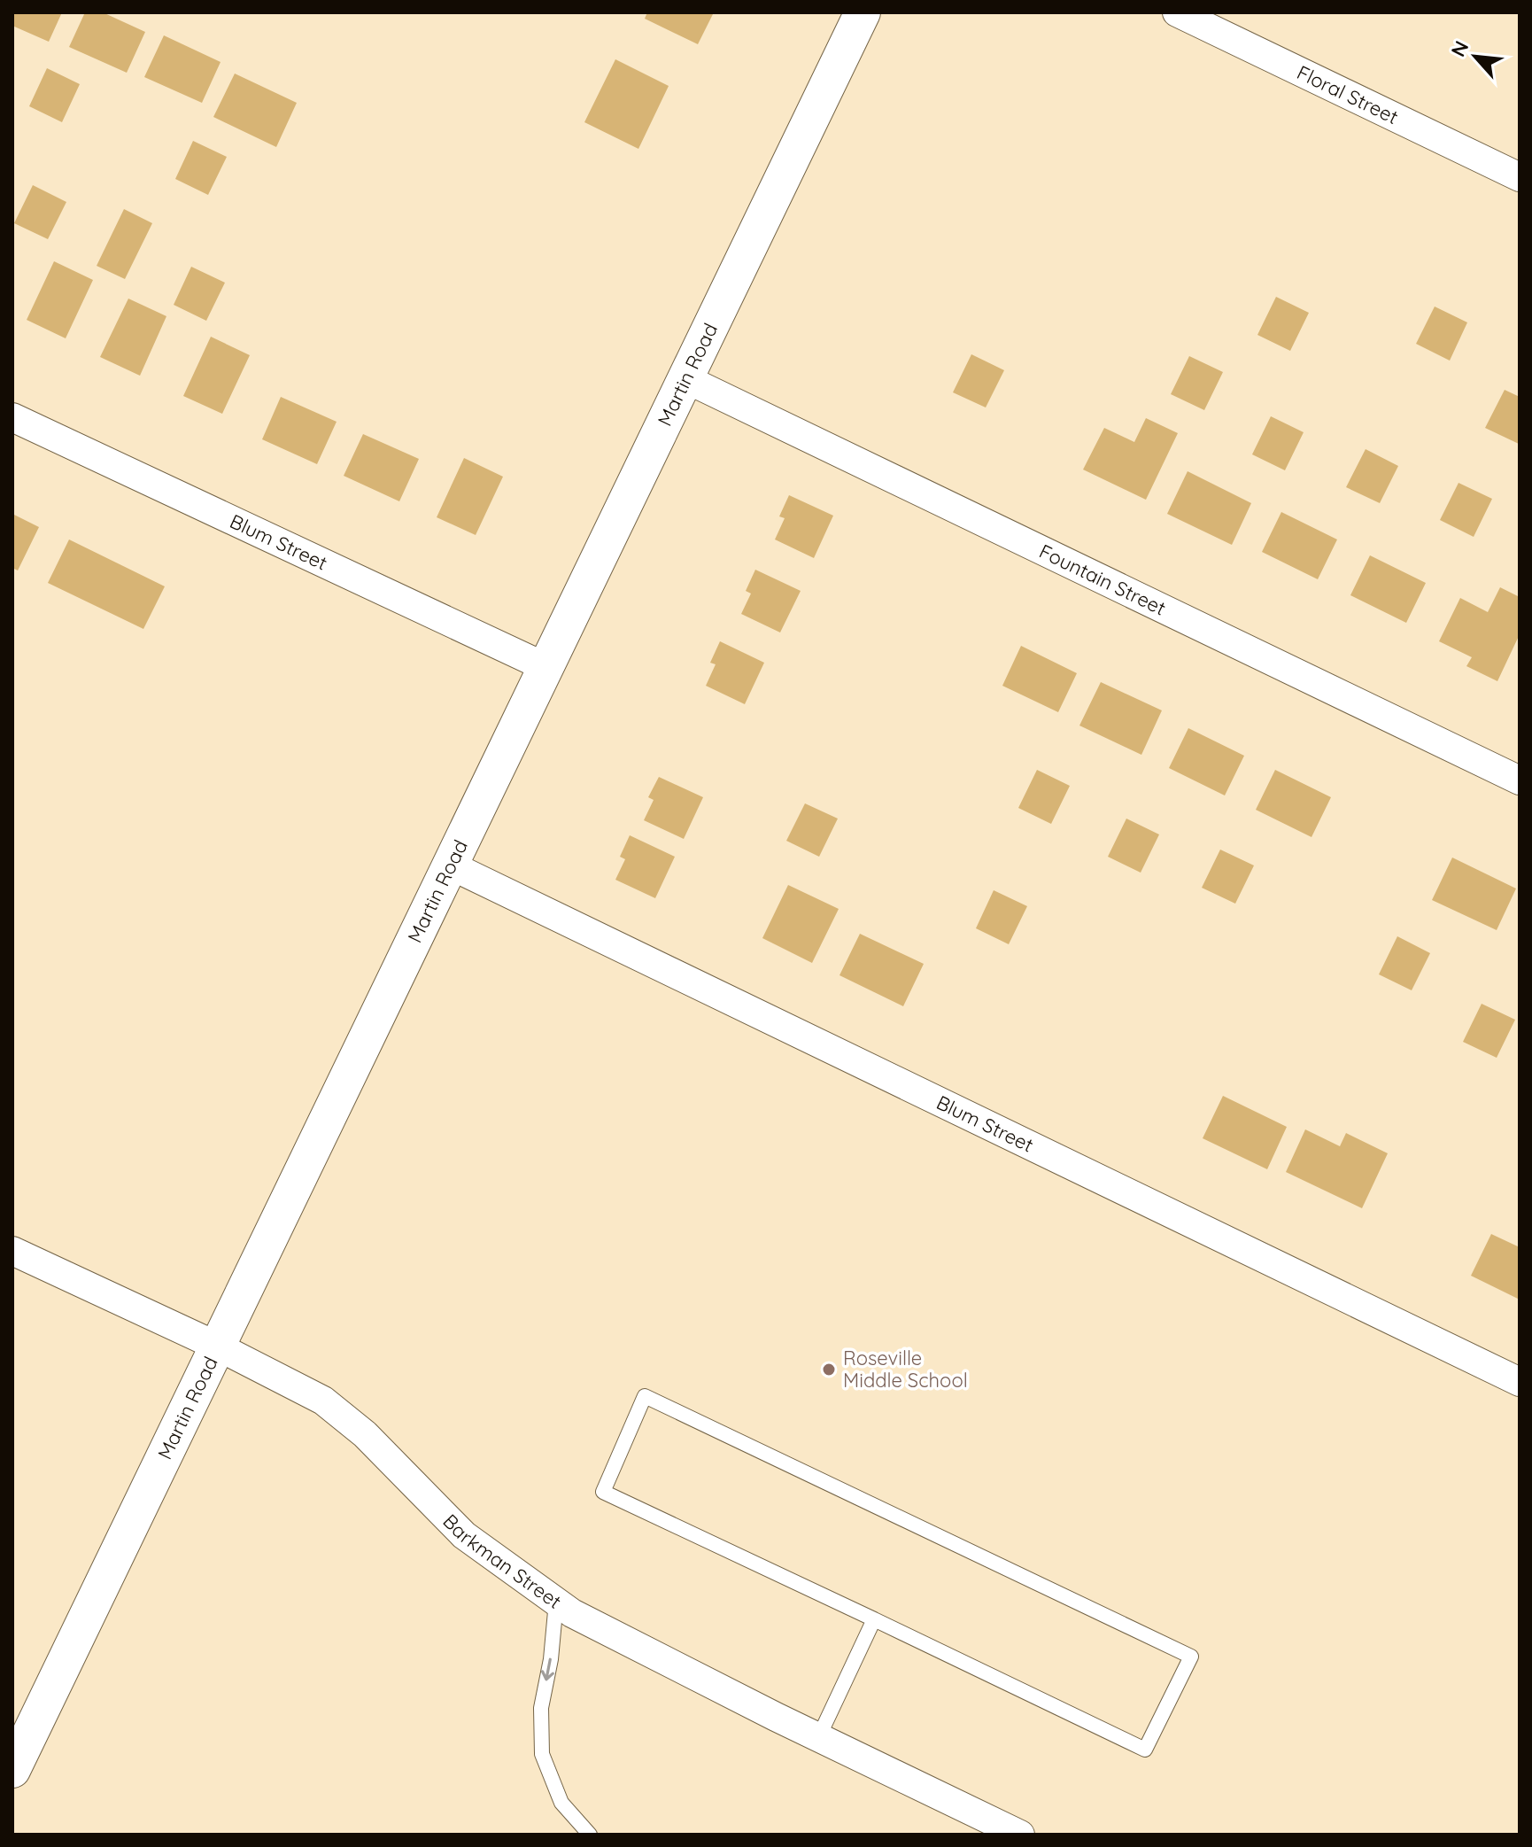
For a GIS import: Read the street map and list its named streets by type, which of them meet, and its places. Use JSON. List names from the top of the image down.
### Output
{
  "streets": {
    "street": [
      "Floral Street",
      "Martin Road",
      "Blum Street",
      "Fountain Street",
      "Barkman Street"
    ]
  },
  "crossings": [
    ["Martin Road", "Blum Street"],
    ["Martin Road", "Fountain Street"],
    ["Martin Road", "Barkman Street"]
  ],
  "places": ["Roseville Middle School"],
  "north": "top left"
}
